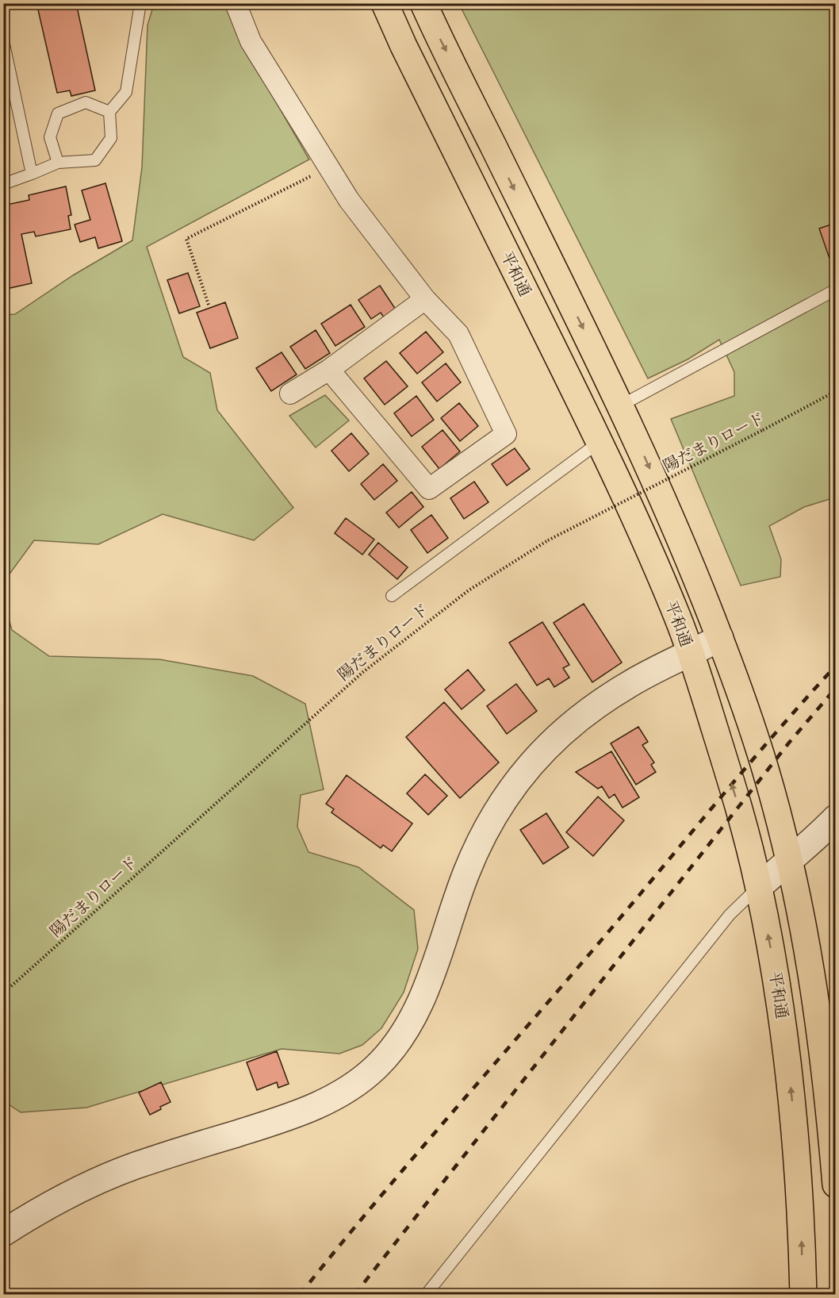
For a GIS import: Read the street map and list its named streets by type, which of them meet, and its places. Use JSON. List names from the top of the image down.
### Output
{
  "streets": {
    "highway": ["平和通"],
    "path": ["陽だまりロード"]
  }
}
